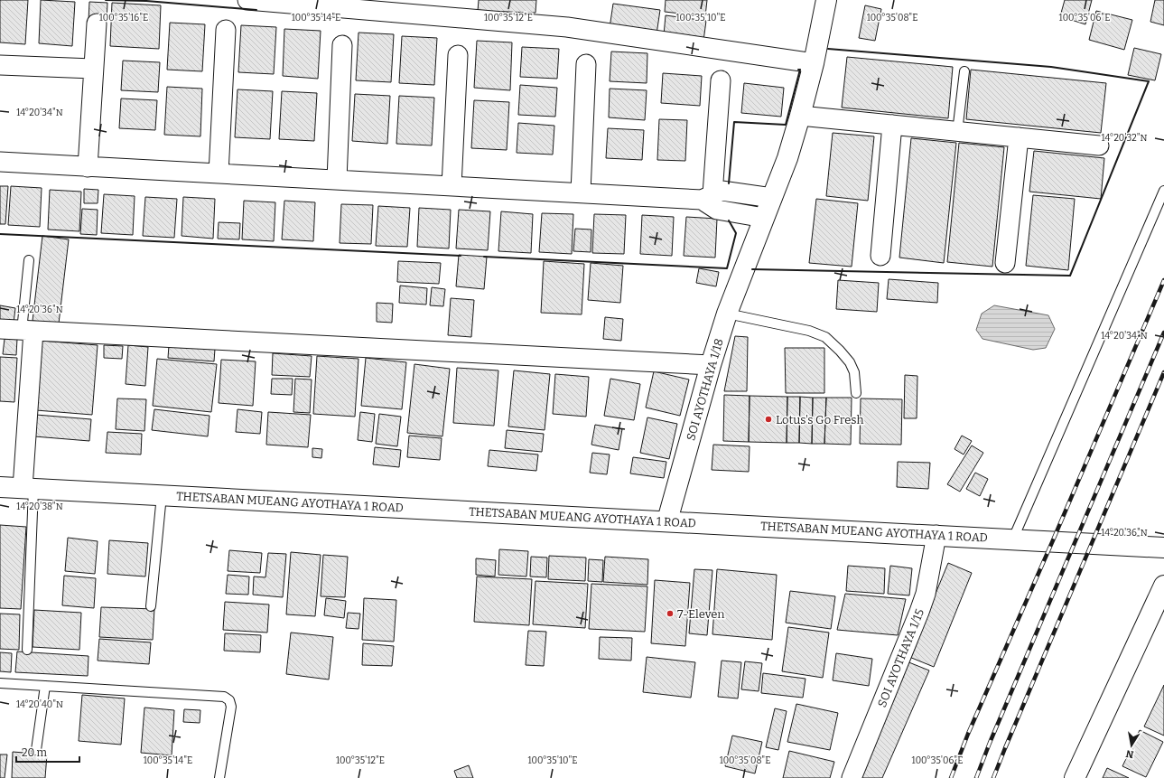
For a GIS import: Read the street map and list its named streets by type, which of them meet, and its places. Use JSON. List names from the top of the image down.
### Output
{
  "streets": {
    "main road": ["SOI AYOTHAYA 1/18", "THETSABAN MUEANG AYOTHAYA 1 ROAD"],
    "street": ["SOI AYOTHAYA 1/15"]
  },
  "crossings": [
    ["SOI AYOTHAYA 1/18", "THETSABAN MUEANG AYOTHAYA 1 ROAD"],
    ["THETSABAN MUEANG AYOTHAYA 1 ROAD", "SOI AYOTHAYA 1/15"]
  ],
  "places": ["Lotus's Go Fresh", "7-Eleven"],
  "scale_bar": "20 m",
  "north": "bottom",
  "coordinates": [
    "100°35'16\"E",
    "100°35'14\"E",
    "100°35'12\"E",
    "100°35'10\"E",
    "100°35'08\"E",
    "100°35'06\"E",
    "14°20'34\"N",
    "14°20'32\"N",
    "14°20'36\"N",
    "14°20'38\"N",
    "14°20'40\"N"
  ]
}
